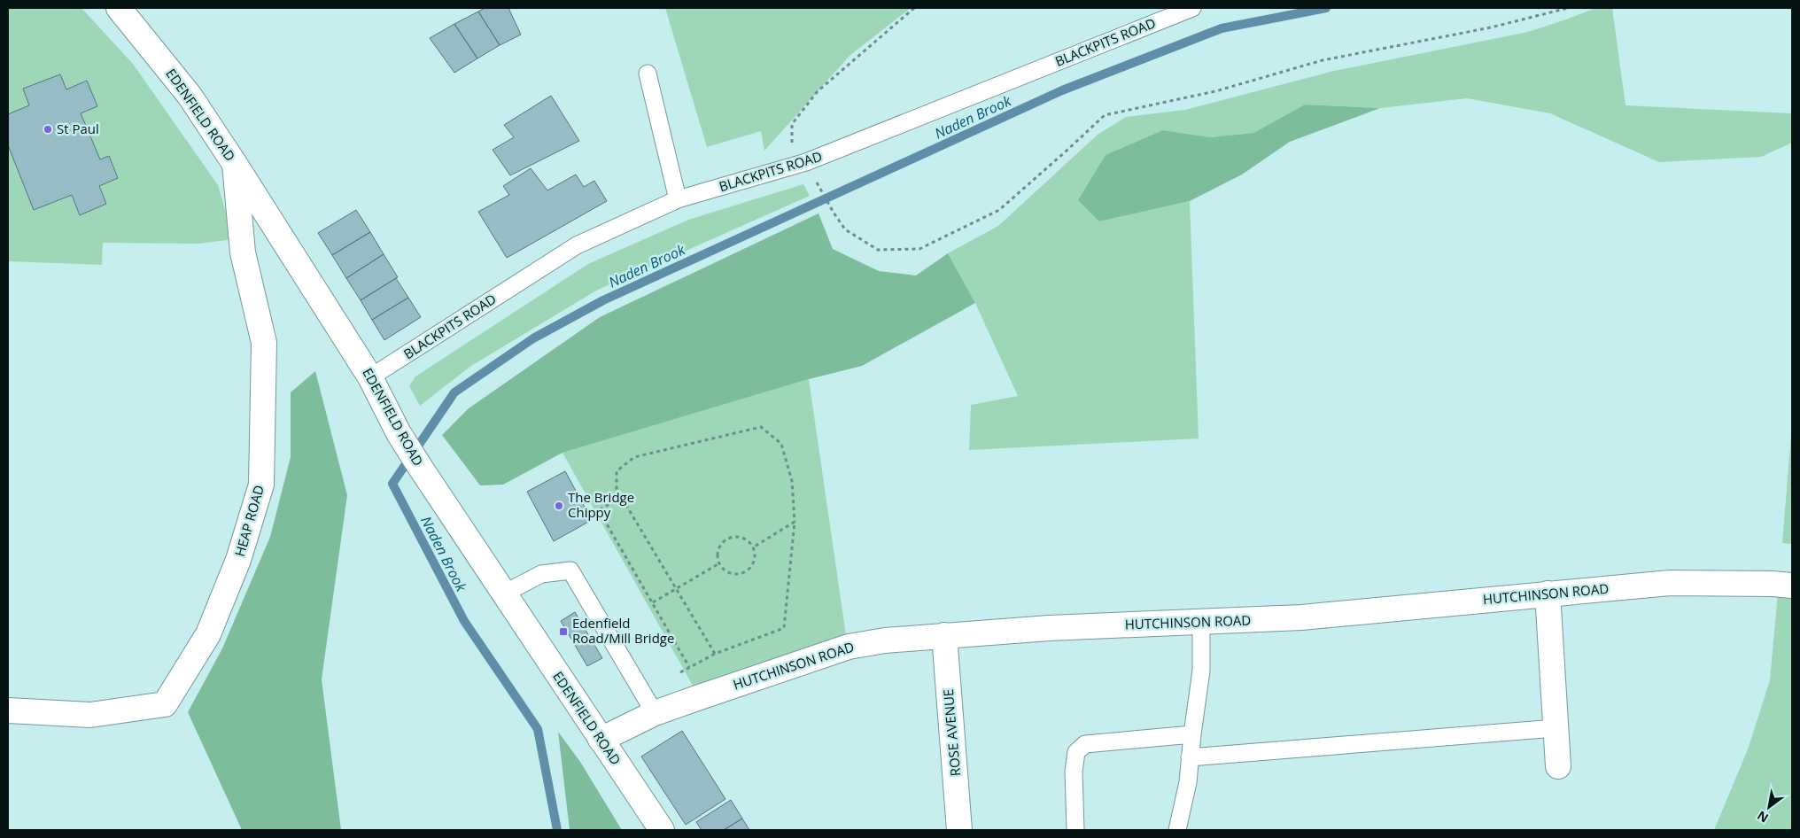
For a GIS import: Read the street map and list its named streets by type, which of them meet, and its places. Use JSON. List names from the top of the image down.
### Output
{
  "streets": {
    "street": [
      "EDENFIELD ROAD",
      "HEAP ROAD",
      "HUTCHINSON ROAD",
      "ROSE AVENUE"
    ],
    "lane": ["BLACKPITS ROAD"]
  },
  "crossings": [
    ["BLACKPITS ROAD", "EDENFIELD ROAD"],
    ["EDENFIELD ROAD", "HEAP ROAD"],
    ["EDENFIELD ROAD", "HUTCHINSON ROAD"],
    ["HUTCHINSON ROAD", "ROSE AVENUE"]
  ],
  "water": ["Naden Brook"],
  "places": {
    "other": ["St Paul", "The Bridge Chippy"],
    "transit": ["Edenfield Road/Mill Bridge"]
  },
  "north": "bottom left"
}
